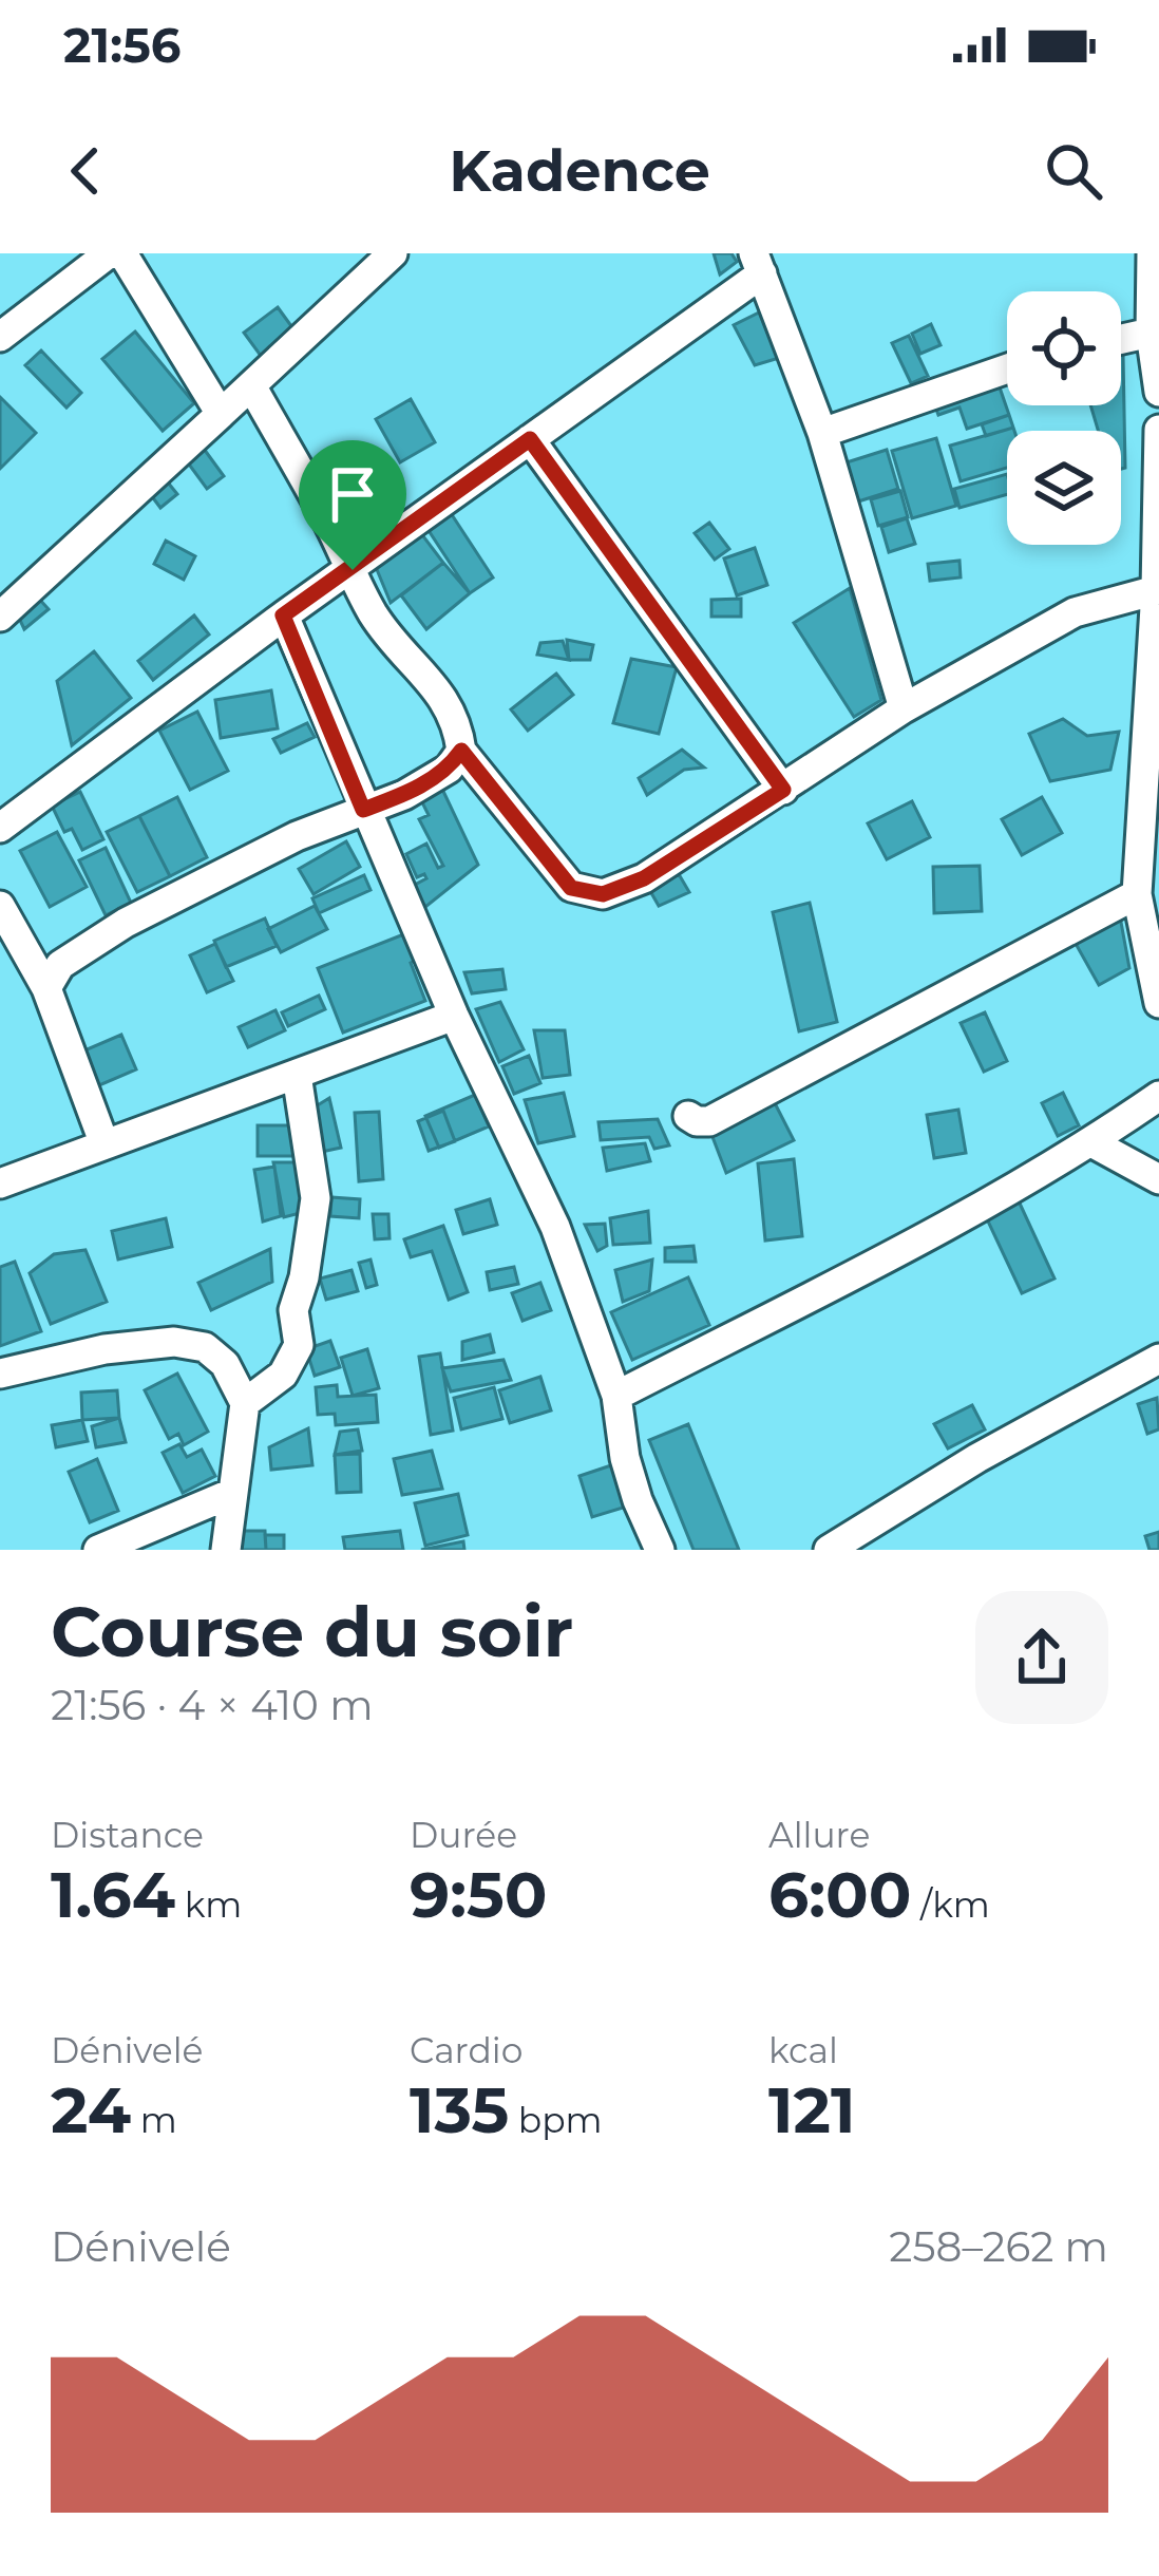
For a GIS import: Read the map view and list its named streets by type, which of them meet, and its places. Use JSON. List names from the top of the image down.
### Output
{
  "page": {
    "status": "21:56",
    "header": "Kadence",
    "heading": ["Course du soir", "21:56 · 4 × 410 m"],
    "stats": [
      ["Distance", "1.64 km"],
      ["Durée", "9:50"],
      ["Allure", "6:00 /km"],
      ["Dénivelé", "24 m"],
      ["Cardio", "135 bpm"],
      ["kcal", "121"]
    ],
    "chart": ["Dénivelé", "258–262 m"]
  }
}
